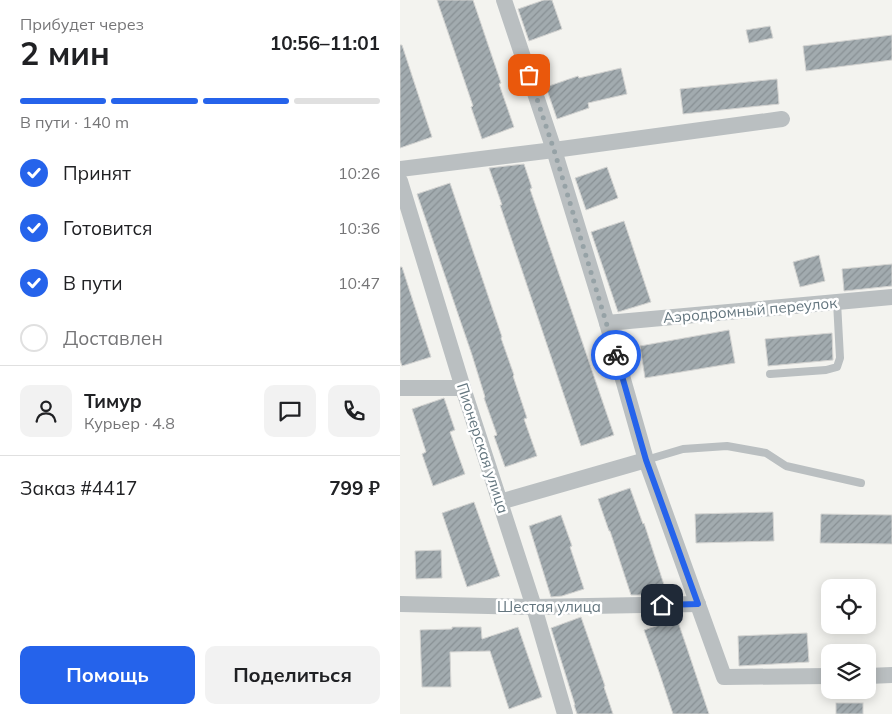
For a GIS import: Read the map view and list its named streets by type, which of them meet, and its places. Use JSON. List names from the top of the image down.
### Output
{
  "streets": {
    "street": ["Аэродромный переулок", "Пионерская улица", "Шестая улица"]
  },
  "crossings": [
    ["Пионерская улица", "Шестая улица"]
  ],
  "page": {
    "heading": ["2 мин", "Прибудет через", "10:56–11:01"],
    "panel": [
      "Тимур",
      "Курьер · 4.8",
      "Заказ #4417",
      "799 ₽"
    ],
    "bar": "В пути · 140 m",
    "list": [
      ["Принят", "10:26"],
      ["Готовится", "10:36"],
      ["В пути", "10:47"],
      "Доставлен"
    ],
    "buttons": ["Помощь", "Поделиться"]
  }
}
